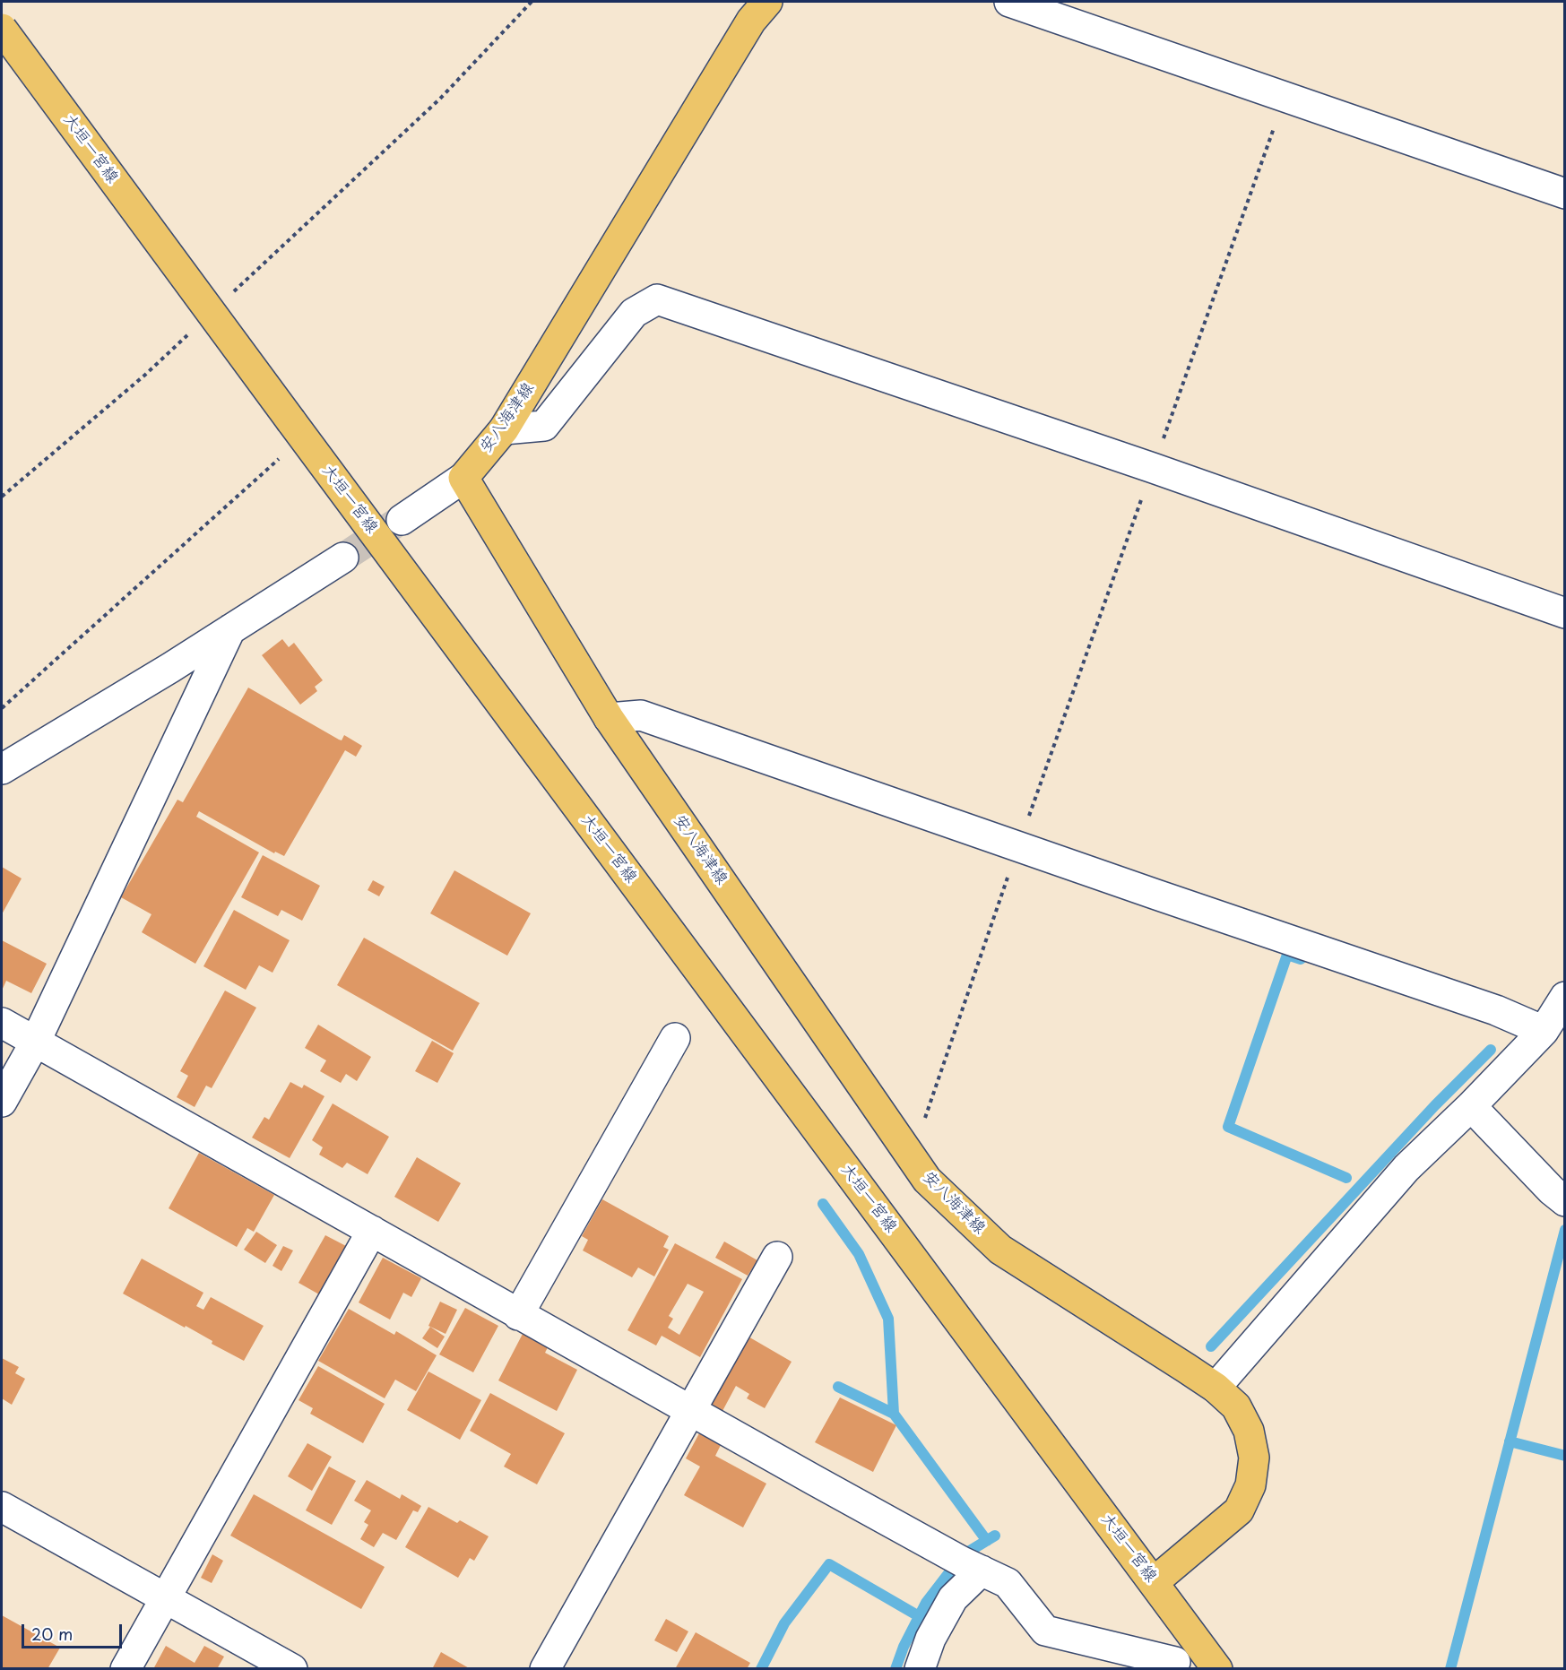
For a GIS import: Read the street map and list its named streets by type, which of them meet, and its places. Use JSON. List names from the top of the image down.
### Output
{
  "streets": {
    "main road": ["大垣一宮線", "安八海津線"]
  },
  "crossings": [
    ["大垣一宮線", "安八海津線"]
  ],
  "scale_bar": "20 m"
}
